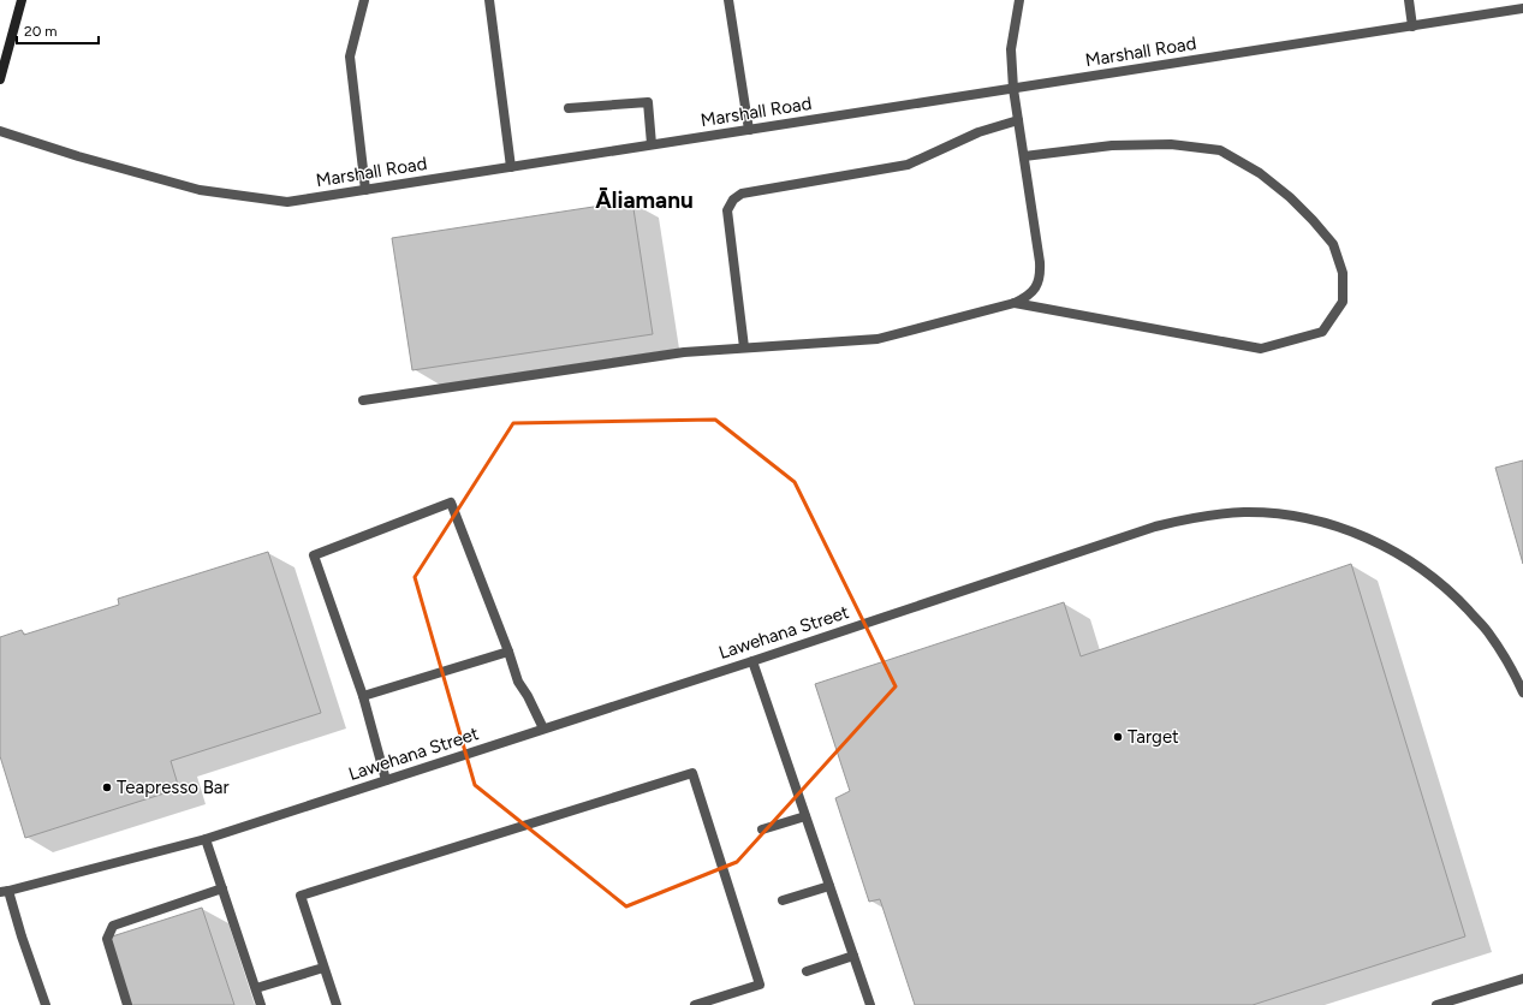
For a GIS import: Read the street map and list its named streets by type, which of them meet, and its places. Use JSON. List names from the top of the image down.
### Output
{
  "streets": {
    "street": ["Marshall Road", "Lawehana Street"]
  },
  "districts": ["Āliamanu"],
  "places": ["Target", "Teapresso Bar"],
  "scale_bar": "20 m"
}
